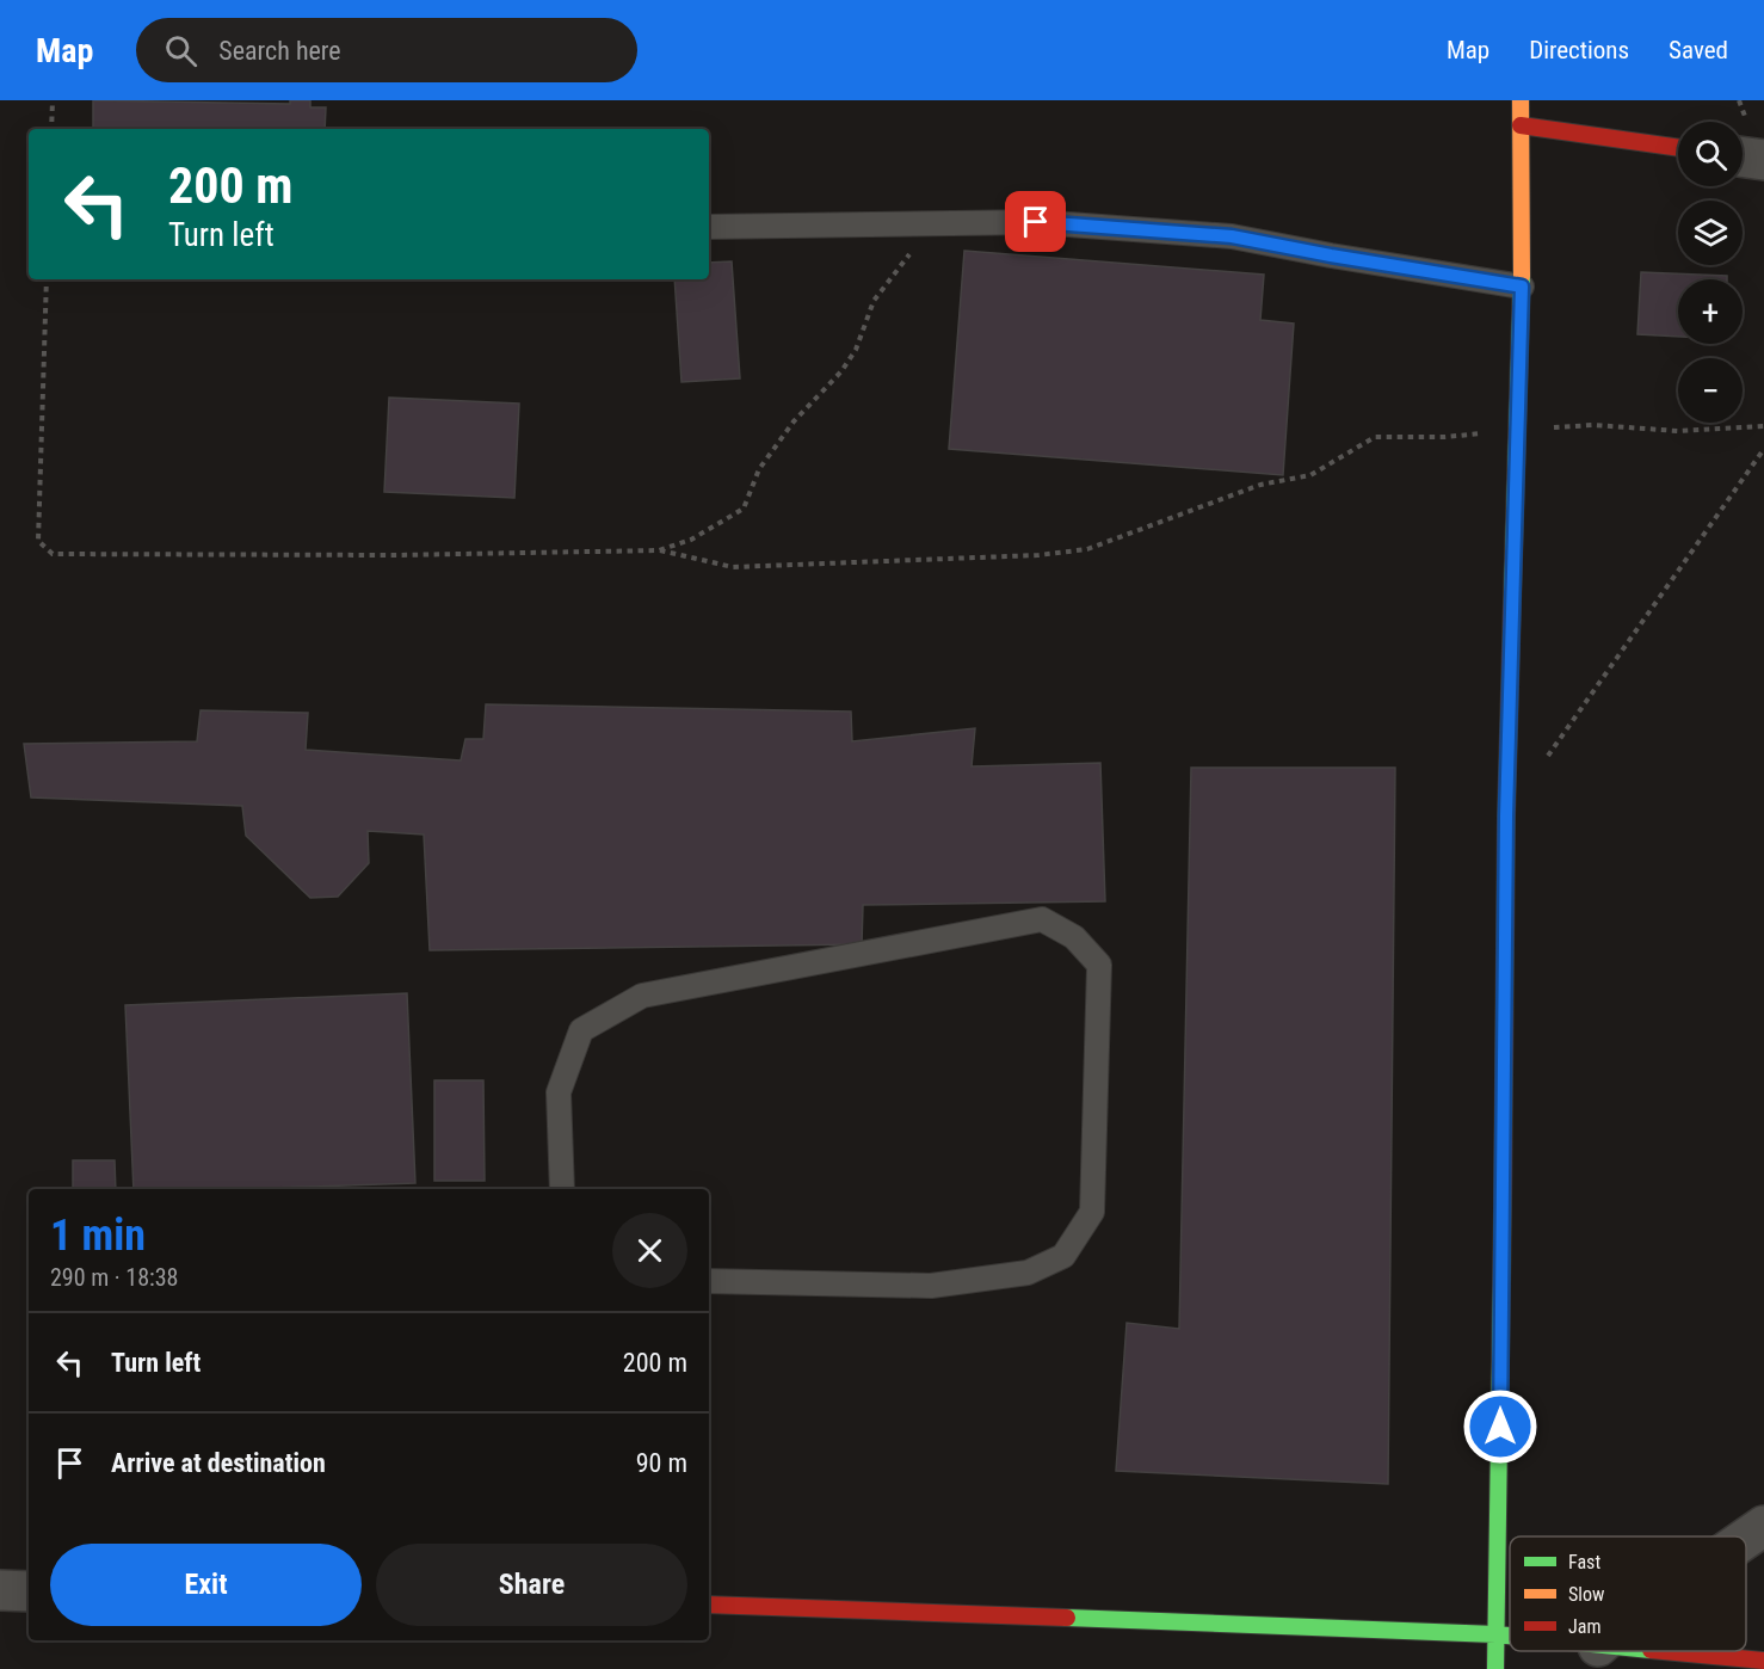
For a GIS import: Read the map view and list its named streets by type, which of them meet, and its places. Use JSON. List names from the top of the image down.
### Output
{
  "legend": ["Fast", "Slow", "Jam"],
  "page": {
    "header": "Map",
    "search": "Search here",
    "nav": ["Map", "Directions", "Saved"],
    "map_buttons": ["+", "−"],
    "turn": ["200 m", "Turn left"],
    "heading": ["1 min", "290 m · 18:38"],
    "list": [
      {
        "name": "Turn left",
        "value": "200 m"
      },
      {
        "name": "Arrive at destination",
        "value": "90 m"
      }
    ],
    "buttons": ["Exit", "Share"]
  }
}
